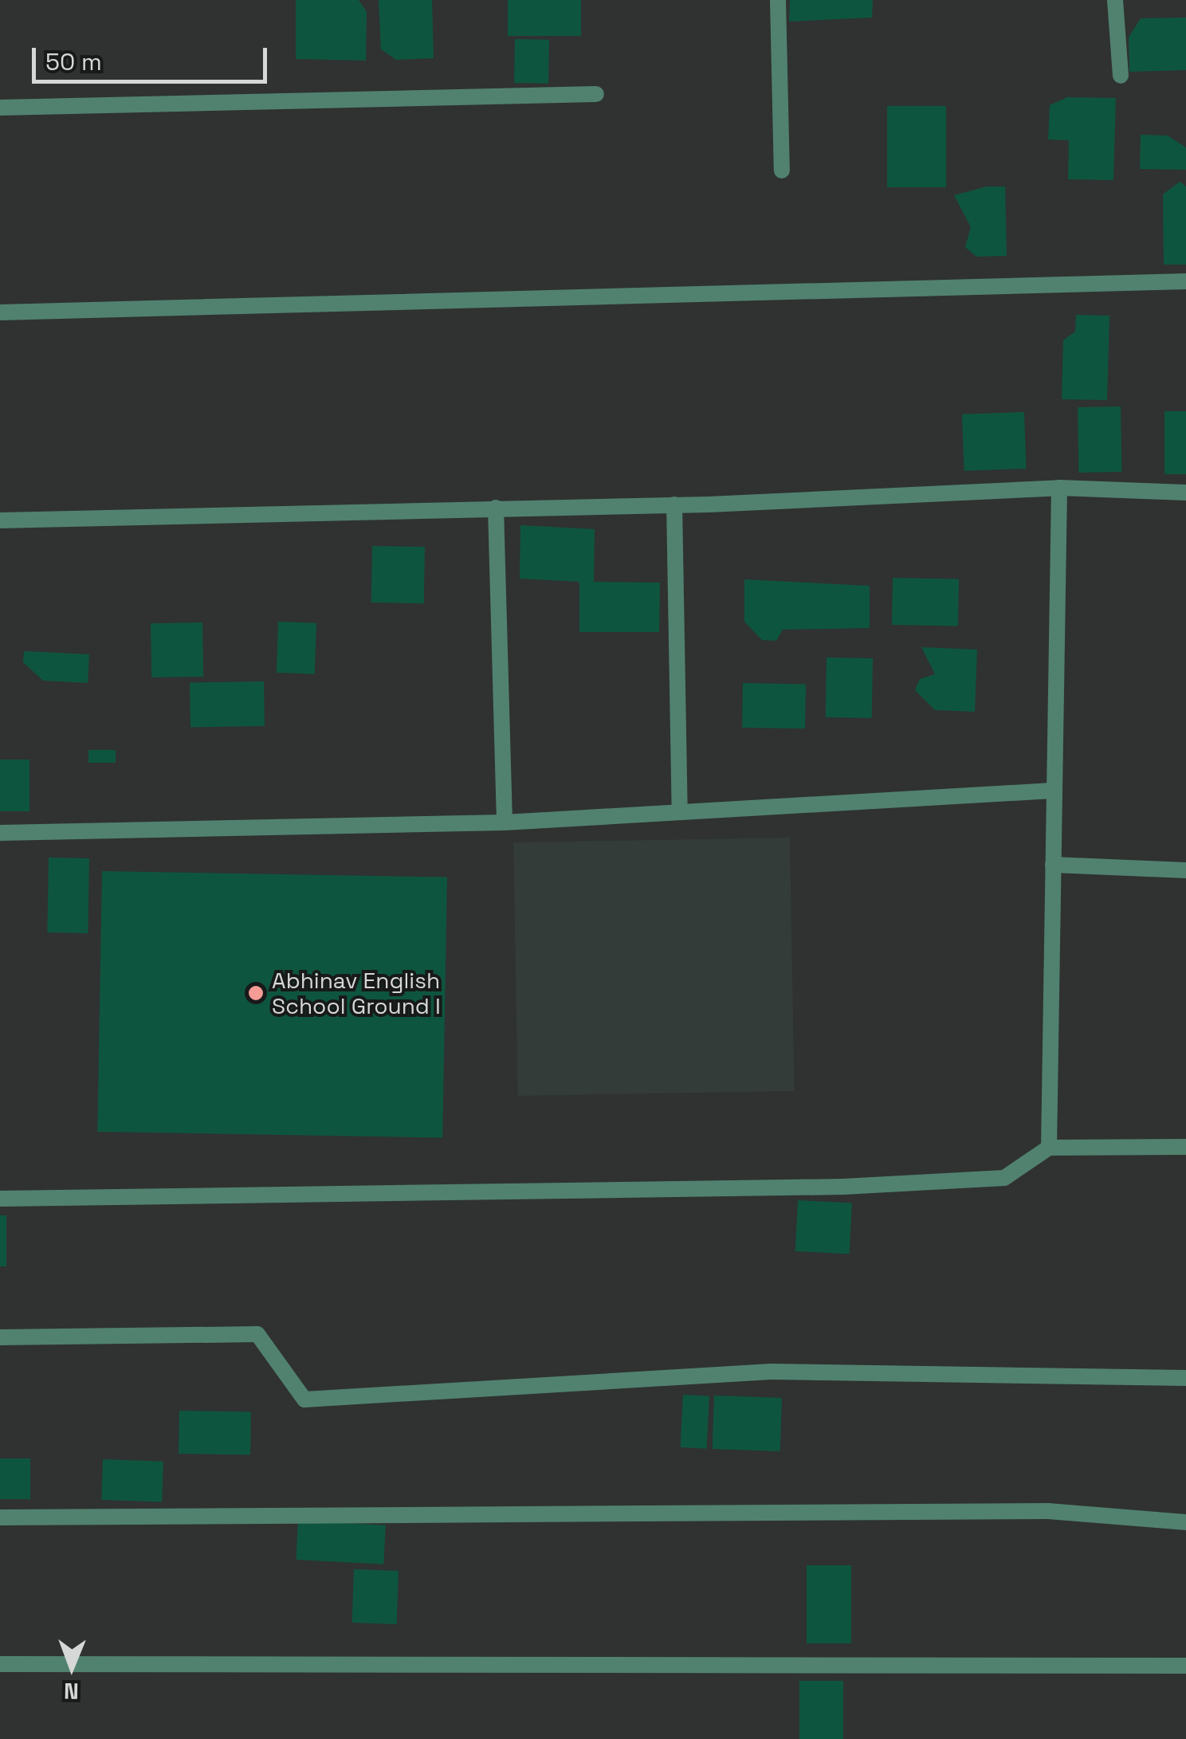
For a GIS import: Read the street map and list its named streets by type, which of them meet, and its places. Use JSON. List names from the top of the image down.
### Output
{
  "places": ["Abhinav English School Ground I"],
  "scale_bar": "50 m",
  "north": "bottom"
}
